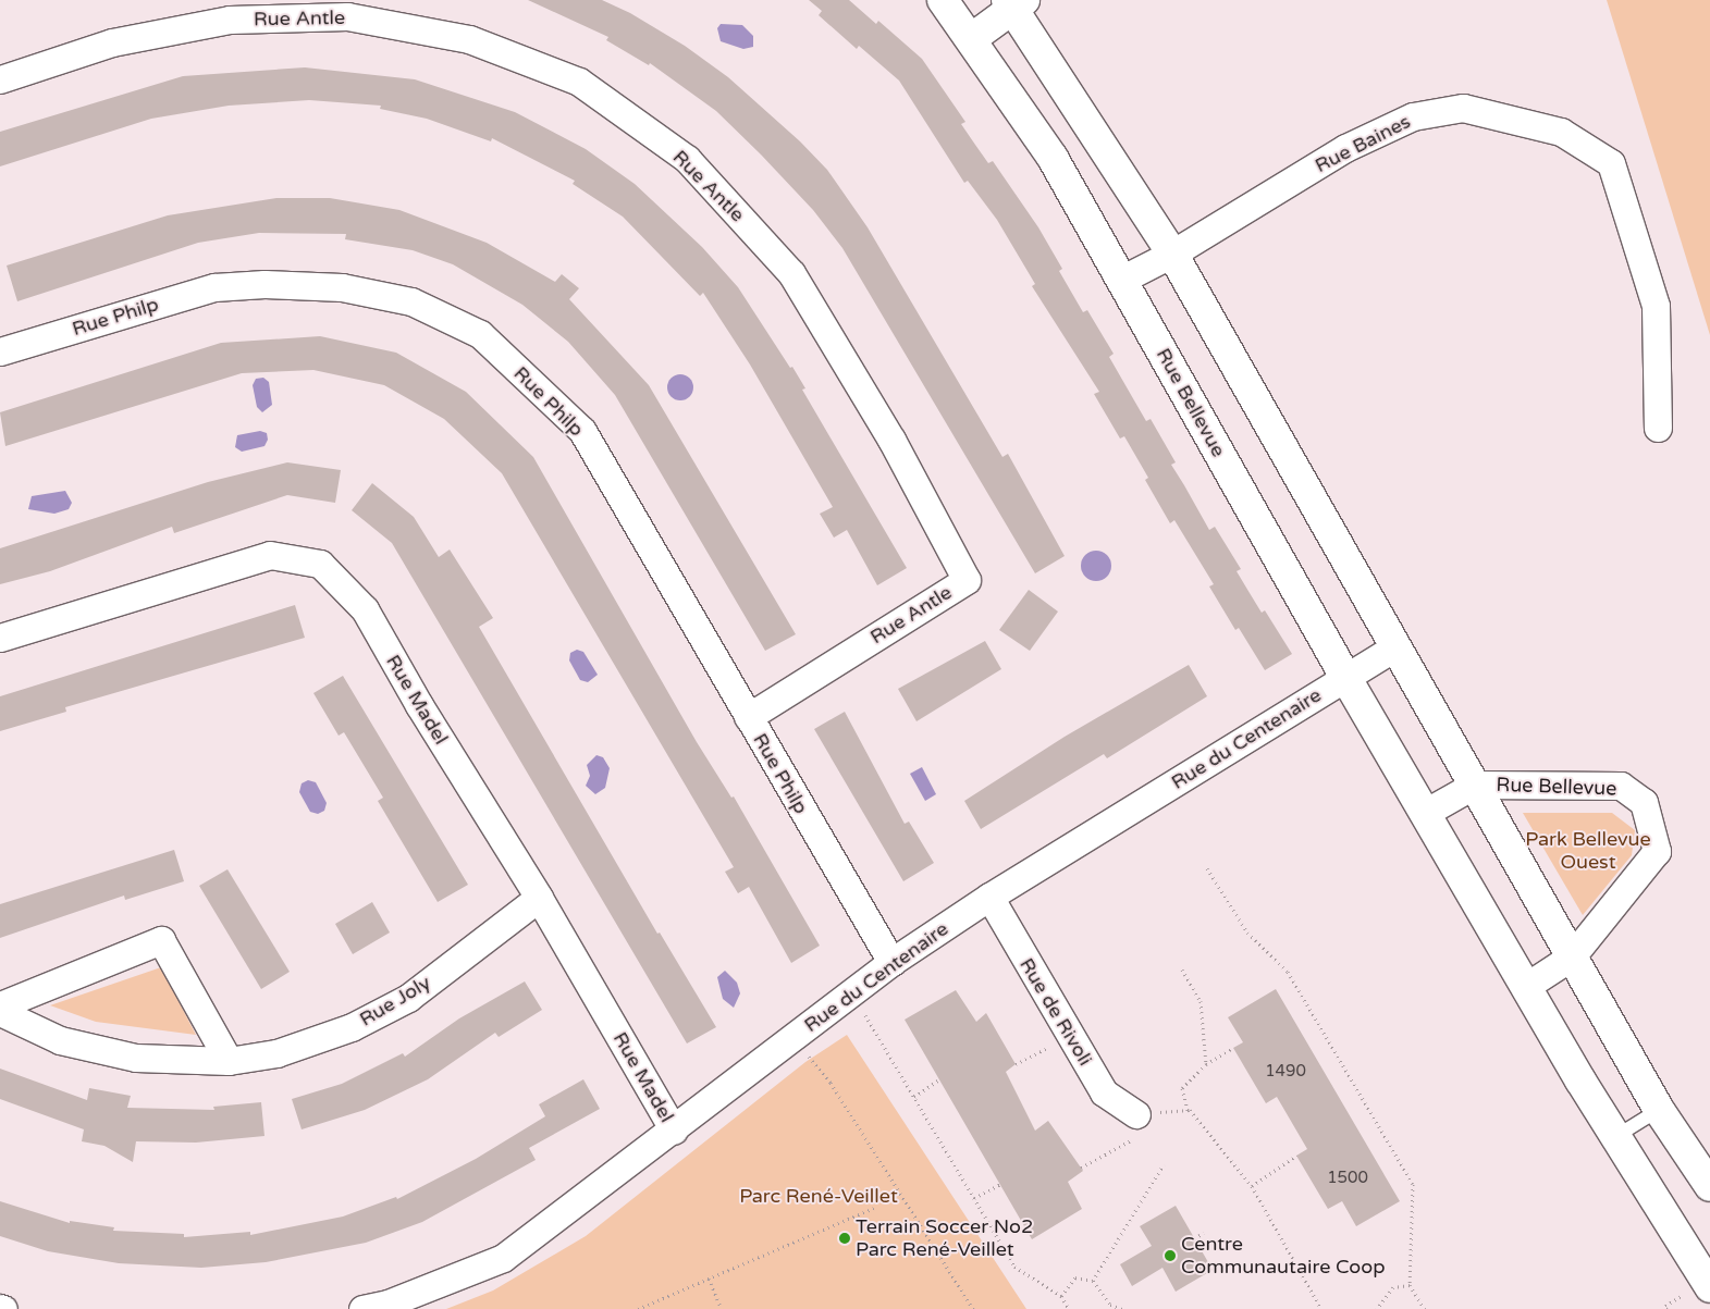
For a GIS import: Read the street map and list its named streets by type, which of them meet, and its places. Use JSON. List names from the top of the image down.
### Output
{
  "streets": {
    "street": [
      "Rue Antle",
      "Rue Baines",
      "Rue Philp",
      "Rue Bellevue",
      "Rue Madel",
      "Rue du Centenaire",
      "Rue Joly",
      "Rue de Rivoli"
    ]
  },
  "crossings": [
    ["Rue Antle", "Rue Philp"],
    ["Rue Baines", "Rue Bellevue"],
    ["Rue Philp", "Rue du Centenaire"],
    ["Rue Bellevue", "Rue du Centenaire"],
    ["Rue Madel", "Rue du Centenaire"],
    ["Rue Madel", "Rue Joly"],
    ["Rue du Centenaire", "Rue de Rivoli"]
  ],
  "parks": ["Park Bellevue Ouest", "Parc René-Veillet"],
  "places": ["Terrain Soccer No2 Parc René-Veillet", "Centre Communautaire Coop"],
  "house_numbers": ["1490", "1500"]
}
